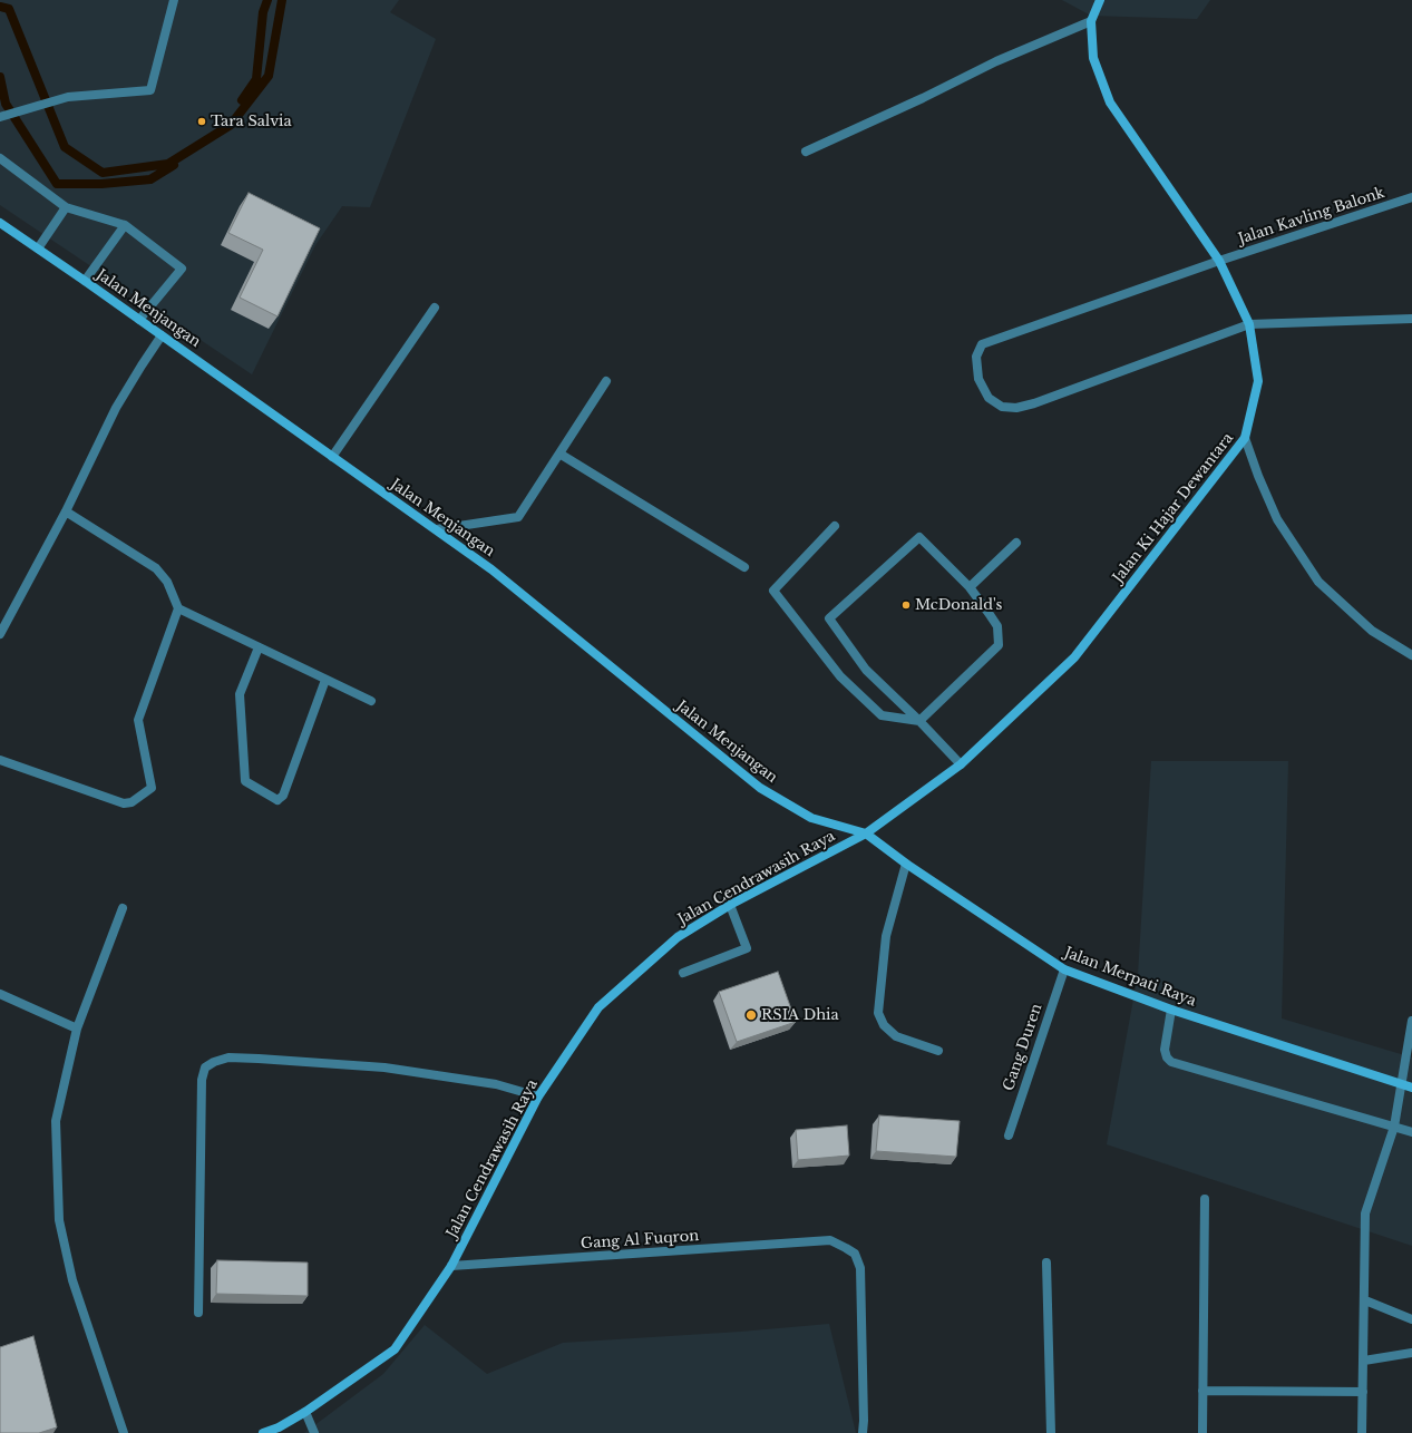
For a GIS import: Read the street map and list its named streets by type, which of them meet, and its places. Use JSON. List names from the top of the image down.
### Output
{
  "streets": {
    "main road": [
      "Jalan Menjangan",
      "Jalan Ki Hajar Dewantara",
      "Jalan Cendrawasih Raya",
      "Jalan Merpati Raya"
    ],
    "street": ["Jalan Kavling Balonk", "Gang Duren", "Gang Al Fuqron"]
  },
  "crossings": [
    ["Jalan Kavling Balonk", "Jalan Ki Hajar Dewantara"],
    ["Jalan Menjangan", "Jalan Ki Hajar Dewantara"],
    ["Jalan Menjangan", "Jalan Cendrawasih Raya"],
    ["Jalan Menjangan", "Jalan Merpati Raya"],
    ["Jalan Ki Hajar Dewantara", "Jalan Cendrawasih Raya"],
    ["Jalan Ki Hajar Dewantara", "Jalan Merpati Raya"],
    ["Jalan Cendrawasih Raya", "Jalan Merpati Raya"],
    ["Jalan Cendrawasih Raya", "Gang Al Fuqron"],
    ["Jalan Merpati Raya", "Gang Duren"]
  ],
  "places": ["Tara Salvia", "McDonald's", "RSIA Dhia"]
}
